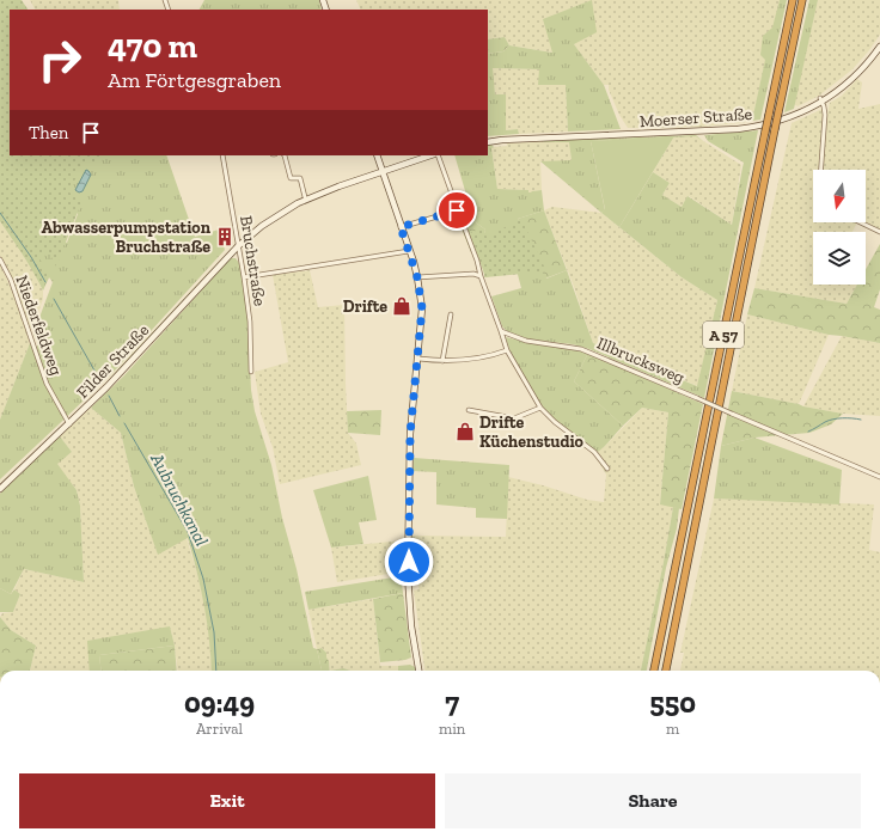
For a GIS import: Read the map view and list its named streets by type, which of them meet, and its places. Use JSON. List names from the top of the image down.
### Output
{
  "streets": {
    "highway": ["A 57"],
    "street": [
      "Moerser Straße",
      "Bruchstraße",
      "Niederfeldweg",
      "Illbrucksweg",
      "Filder Straße"
    ]
  },
  "crossings": [
    ["Bruchstraße", "Filder Straße"],
    ["Niederfeldweg", "Filder Straße"]
  ],
  "water": ["Aubruchkanal"],
  "places": {
    "building": ["Abwasserpumpstation Bruchstraße"],
    "shop": ["Drifte", "Drifte Küchenstudio"]
  },
  "north": "bottom",
  "page": {
    "turn": ["470 m", "Am Förtgesgraben"],
    "then": "Then",
    "eta": [
      "09:49",
      "Arrival",
      "7",
      "min",
      "550",
      "m"
    ],
    "buttons": ["Exit", "Share"]
  }
}
